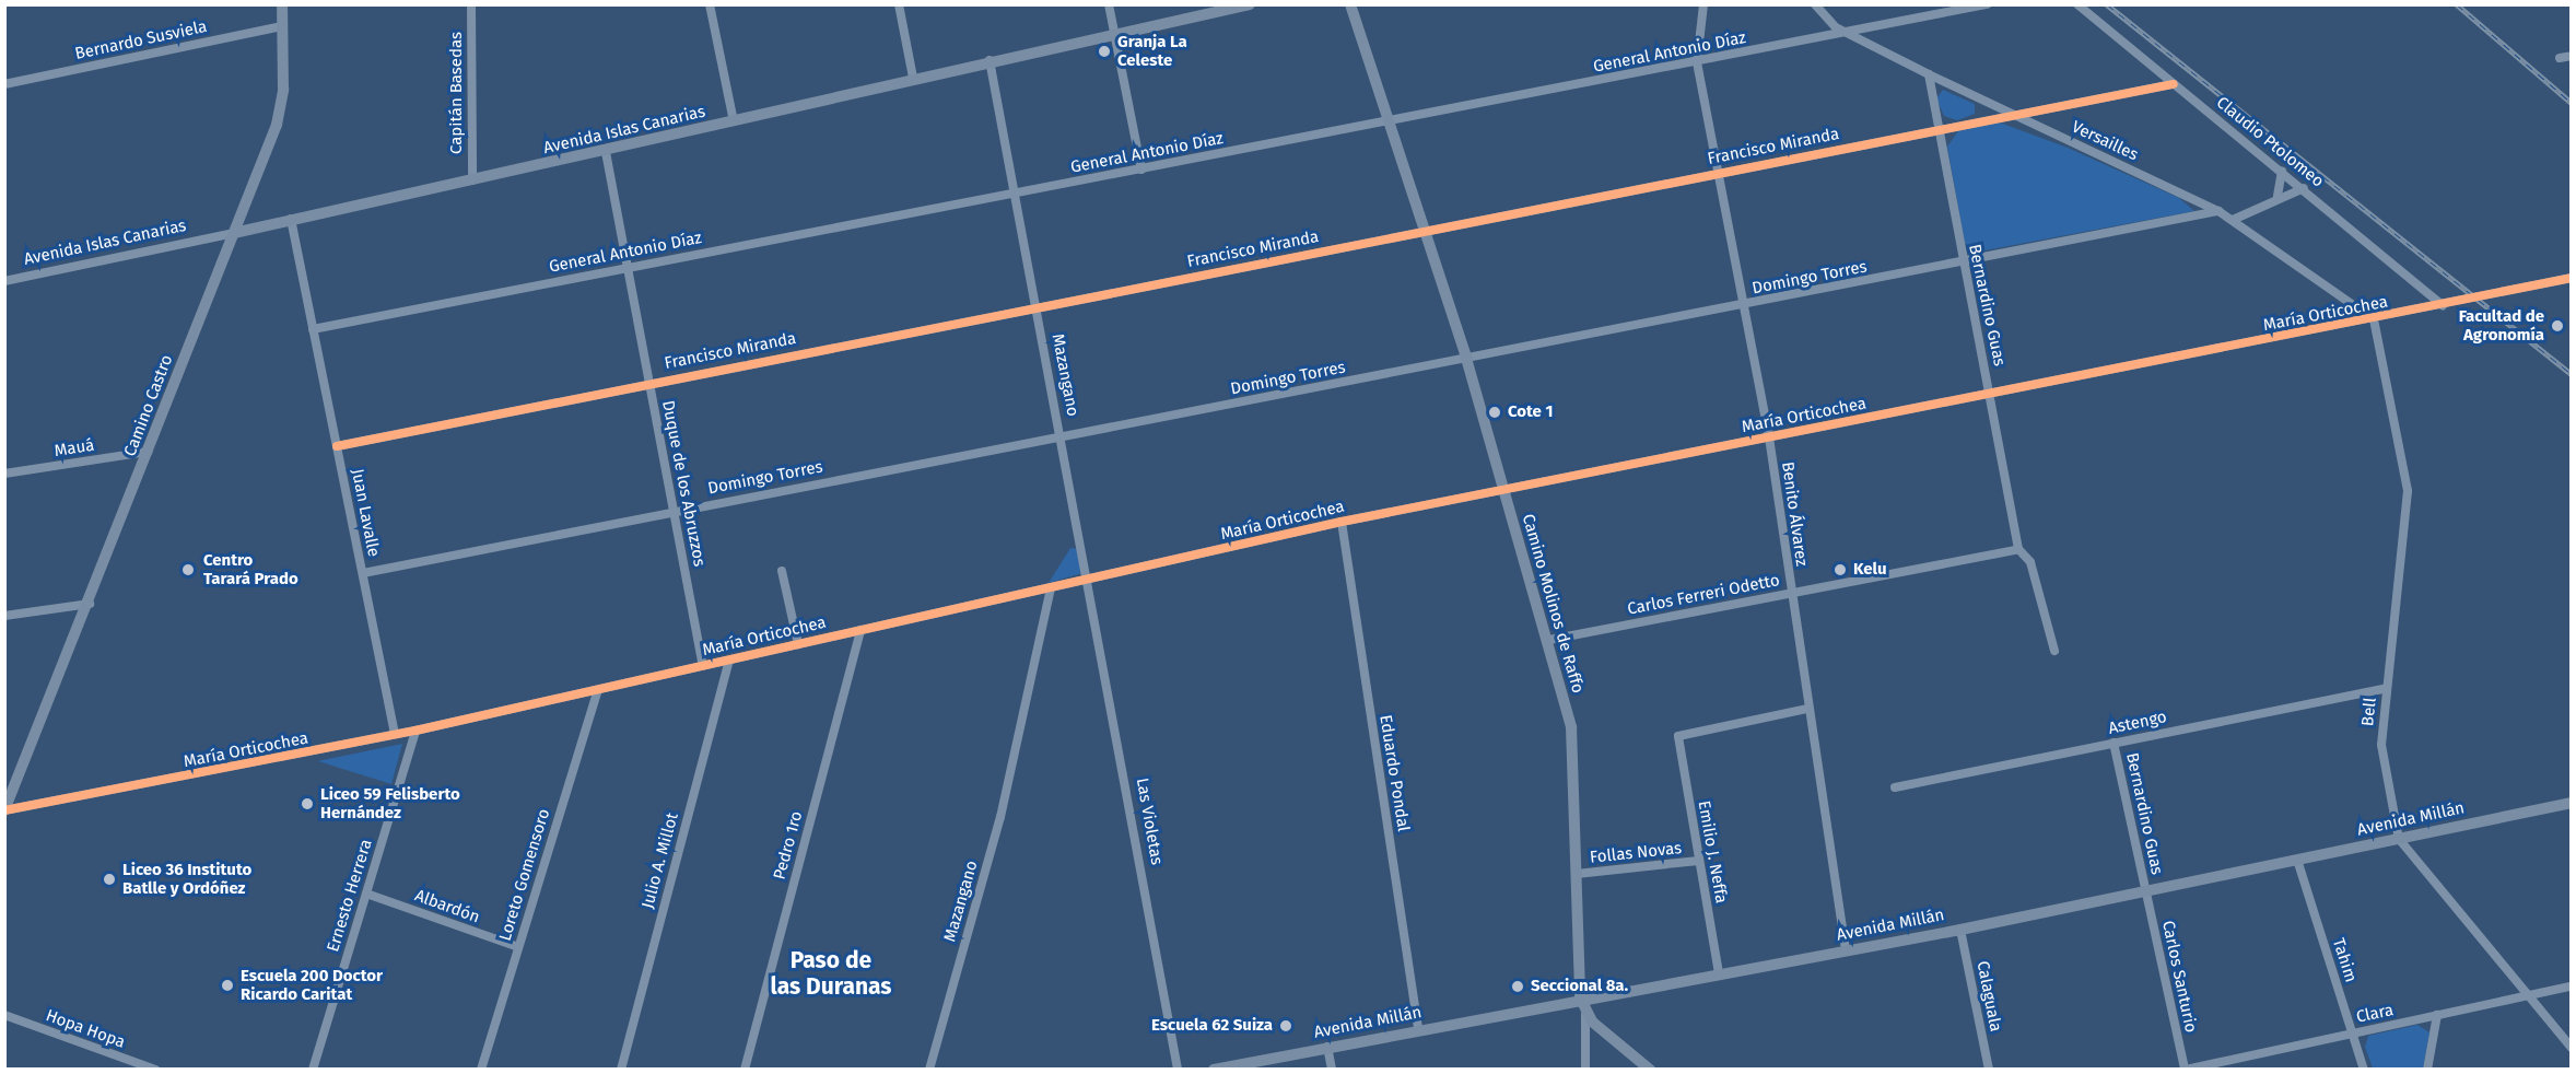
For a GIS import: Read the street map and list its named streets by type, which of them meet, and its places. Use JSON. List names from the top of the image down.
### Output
{
  "streets": {
    "street": [
      "Bernardo Susviela",
      "General Antonio Díaz",
      "Capitán Basedas",
      "Avenida Islas Canarias",
      "Versailles",
      "Claudio Ptolomeo",
      "Francisco Miranda",
      "Domingo Torres",
      "Bernardino Guas",
      "María Orticochea",
      "Mazangano",
      "Camino Castro",
      "Mauá",
      "Duque de los Abruzzos",
      "Juan Lavalle",
      "Benito Álvarez",
      "Carlos Ferreri Odetto",
      "Camino Molinos de Raffo",
      "Bell",
      "Astengo",
      "Eduardo Pondal",
      "Avenida Millán",
      "Las Violetas",
      "Pedro 1ro",
      "Emilio J. Neffa",
      "Follas Novas",
      "Julio A. Millot",
      "Loreto Gomensoro",
      "Ernesto Herrera",
      "Albardón",
      "Tahim",
      "Carlos Santurio",
      "Calaguala",
      "Clara",
      "Hopa Hopa"
    ]
  },
  "crossings": [
    ["Bernardo Susviela", "Camino Castro"],
    ["General Antonio Díaz", "Versailles"],
    ["General Antonio Díaz", "Mazangano"],
    ["General Antonio Díaz", "Duque de los Abruzzos"],
    ["General Antonio Díaz", "Juan Lavalle"],
    ["General Antonio Díaz", "Benito Álvarez"],
    ["General Antonio Díaz", "Camino Molinos de Raffo"],
    ["Capitán Basedas", "Avenida Islas Canarias"],
    ["Avenida Islas Canarias", "Mazangano"],
    ["Avenida Islas Canarias", "Camino Castro"],
    ["Avenida Islas Canarias", "Duque de los Abruzzos"],
    ["Avenida Islas Canarias", "Juan Lavalle"],
    ["Versailles", "Francisco Miranda"],
    ["Versailles", "Domingo Torres"],
    ["Versailles", "Bernardino Guas"],
    ["Versailles", "María Orticochea"],
    ["Versailles", "Bell"],
    ["Claudio Ptolomeo", "Francisco Miranda"],
    ["Claudio Ptolomeo", "María Orticochea"],
    ["Francisco Miranda", "Bernardino Guas"],
    ["Francisco Miranda", "Mazangano"],
    ["Francisco Miranda", "Duque de los Abruzzos"],
    ["Francisco Miranda", "Juan Lavalle"],
    ["Francisco Miranda", "Benito Álvarez"],
    ["Francisco Miranda", "Camino Molinos de Raffo"],
    ["Domingo Torres", "Bernardino Guas"],
    ["Domingo Torres", "Mazangano"],
    ["Domingo Torres", "Duque de los Abruzzos"],
    ["Domingo Torres", "Juan Lavalle"],
    ["Domingo Torres", "Benito Álvarez"],
    ["Domingo Torres", "Camino Molinos de Raffo"],
    ["Bernardino Guas", "María Orticochea"],
    ["Bernardino Guas", "Carlos Ferreri Odetto"],
    ["Bernardino Guas", "Astengo"],
    ["Bernardino Guas", "Avenida Millán"],
    ["Bernardino Guas", "Carlos Santurio"],
    ["María Orticochea", "Mazangano"],
    ["María Orticochea", "Camino Castro"],
    ["María Orticochea", "Duque de los Abruzzos"],
    ["María Orticochea", "Juan Lavalle"],
    ["María Orticochea", "Benito Álvarez"],
    ["María Orticochea", "Camino Molinos de Raffo"],
    ["María Orticochea", "Bell"],
    ["María Orticochea", "Eduardo Pondal"],
    ["María Orticochea", "Las Violetas"],
    ["María Orticochea", "Pedro 1ro"],
    ["María Orticochea", "Julio A. Millot"],
    ["María Orticochea", "Loreto Gomensoro"],
    ["María Orticochea", "Ernesto Herrera"],
    ["Mazangano", "Las Violetas"],
    ["Camino Castro", "Mauá"],
    ["Benito Álvarez", "Carlos Ferreri Odetto"],
    ["Benito Álvarez", "Avenida Millán"],
    ["Benito Álvarez", "Emilio J. Neffa"],
    ["Carlos Ferreri Odetto", "Camino Molinos de Raffo"],
    ["Camino Molinos de Raffo", "Avenida Millán"],
    ["Camino Molinos de Raffo", "Follas Novas"],
    ["Bell", "Astengo"],
    ["Bell", "Avenida Millán"],
    ["Bell", "Clara"],
    ["Eduardo Pondal", "Avenida Millán"],
    ["Avenida Millán", "Emilio J. Neffa"],
    ["Avenida Millán", "Tahim"],
    ["Avenida Millán", "Carlos Santurio"],
    ["Avenida Millán", "Calaguala"],
    ["Emilio J. Neffa", "Follas Novas"],
    ["Loreto Gomensoro", "Albardón"],
    ["Ernesto Herrera", "Albardón"],
    ["Tahim", "Clara"],
    ["Carlos Santurio", "Clara"]
  ],
  "districts": ["Paso de las Duranas"],
  "places": [
    "Granja La Celeste",
    "Facultad de Agronomía",
    "Cote 1",
    "Centro Tarará Prado",
    "Kelu",
    "Liceo 59 Felisberto Hernández",
    "Liceo 36 Instituto Batlle y Ordóñez",
    "Escuela 200 Doctor Ricardo Caritat",
    "Seccional 8a.",
    "Escuela 62 Suiza"
  ]
}
